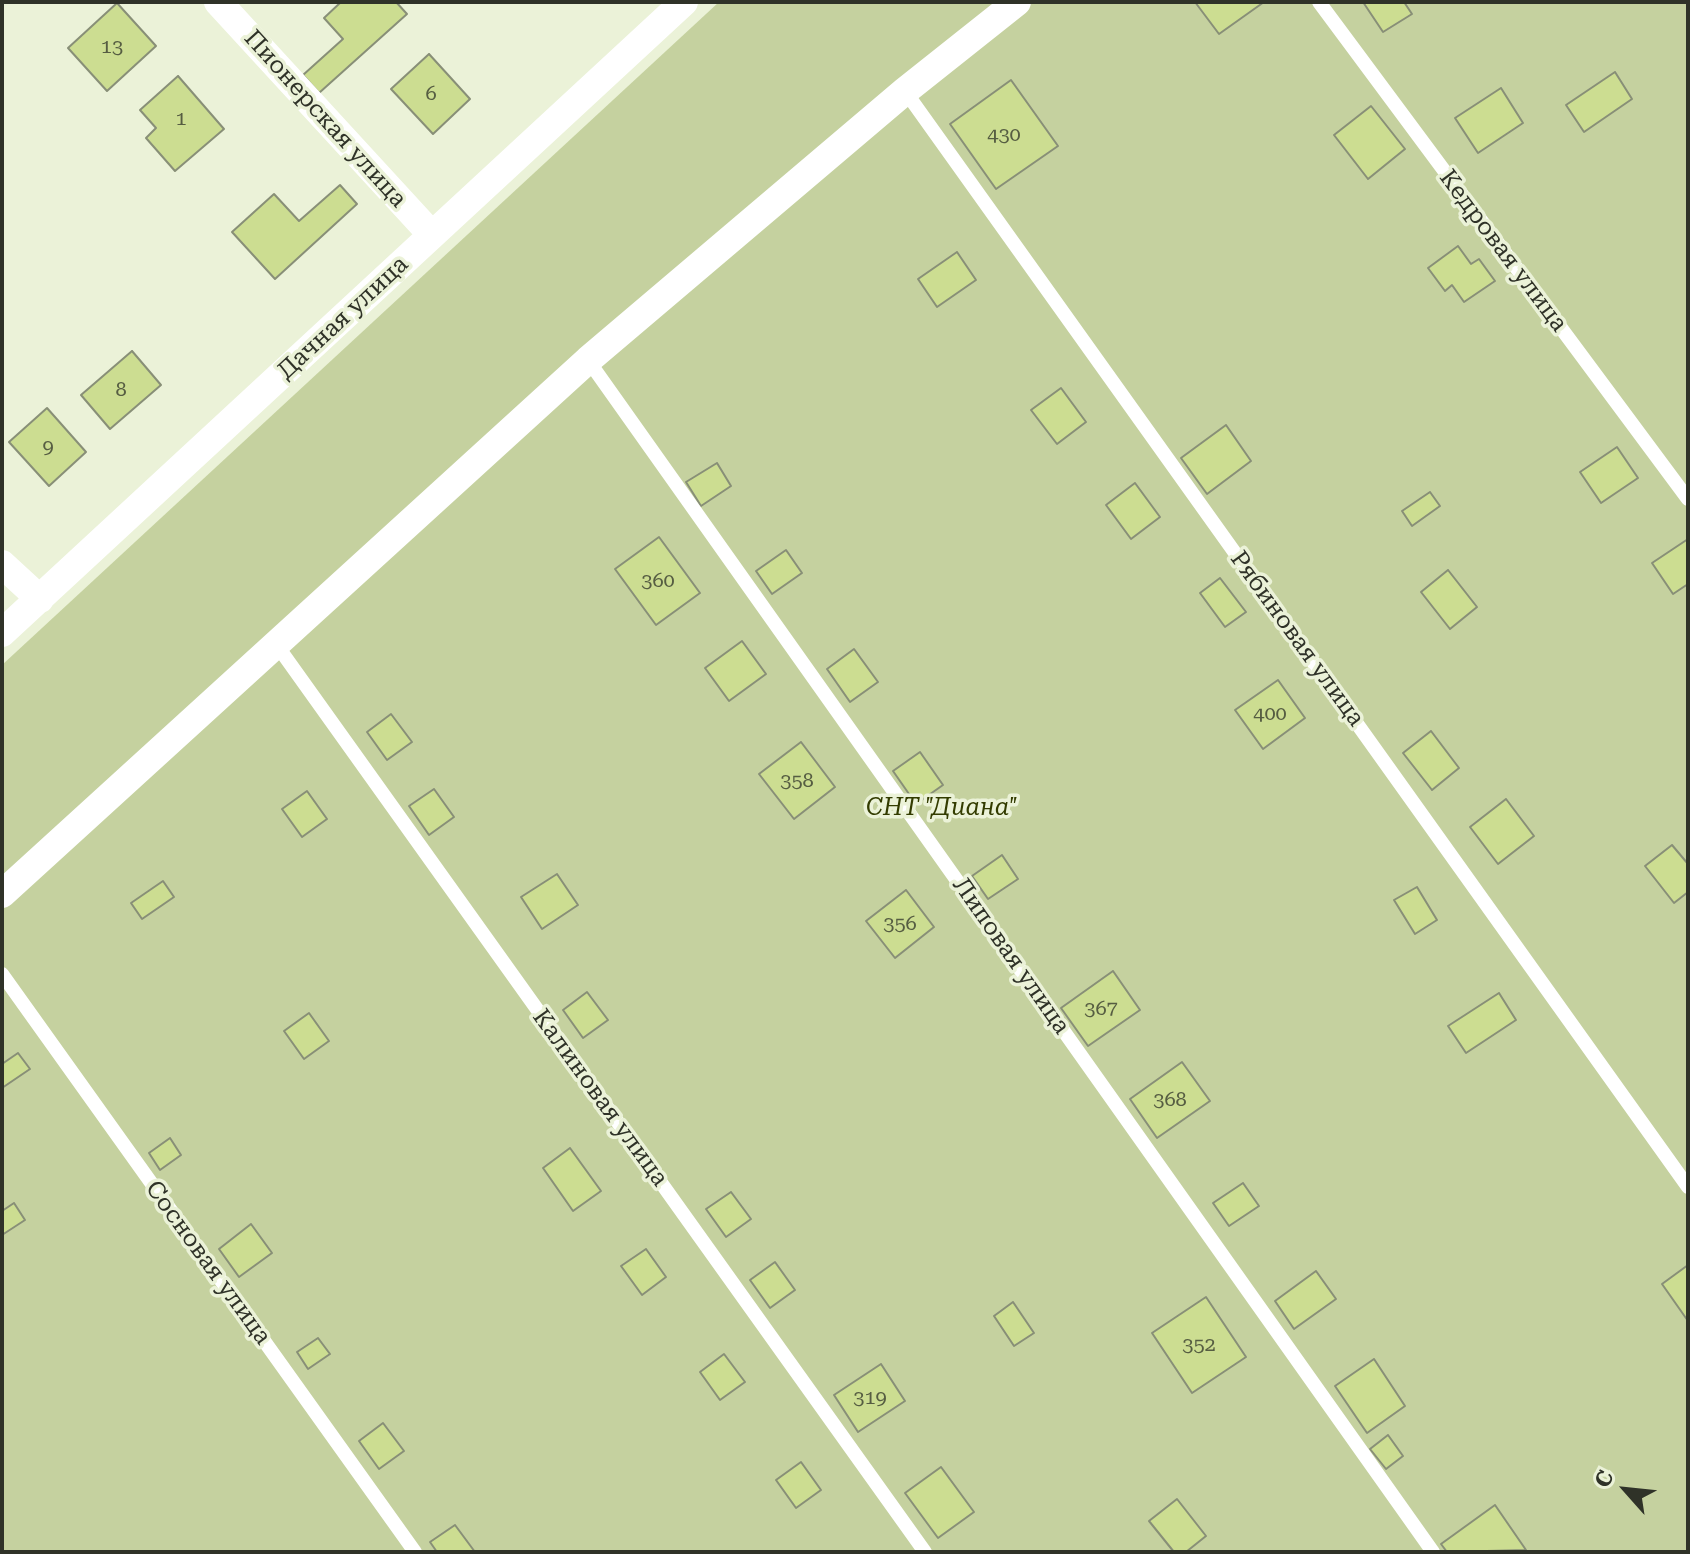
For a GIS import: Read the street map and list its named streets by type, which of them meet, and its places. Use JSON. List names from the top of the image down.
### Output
{
  "streets": {
    "street": ["Пионерская улица", "Дачная улица"],
    "lane": [
      "Кедровая улица",
      "Рябиновая улица",
      "Липовая улица",
      "Калиновая улица",
      "Сосновая улица"
    ]
  },
  "crossings": [
    ["Пионерская улица", "Дачная улица"]
  ],
  "parks": ["СНТ \"Диана\""],
  "house_numbers": [
    "13",
    "6",
    "1",
    "430",
    "8",
    "9",
    "360",
    "400",
    "358",
    "356",
    "367",
    "368",
    "352",
    "319"
  ],
  "north": "top left"
}
